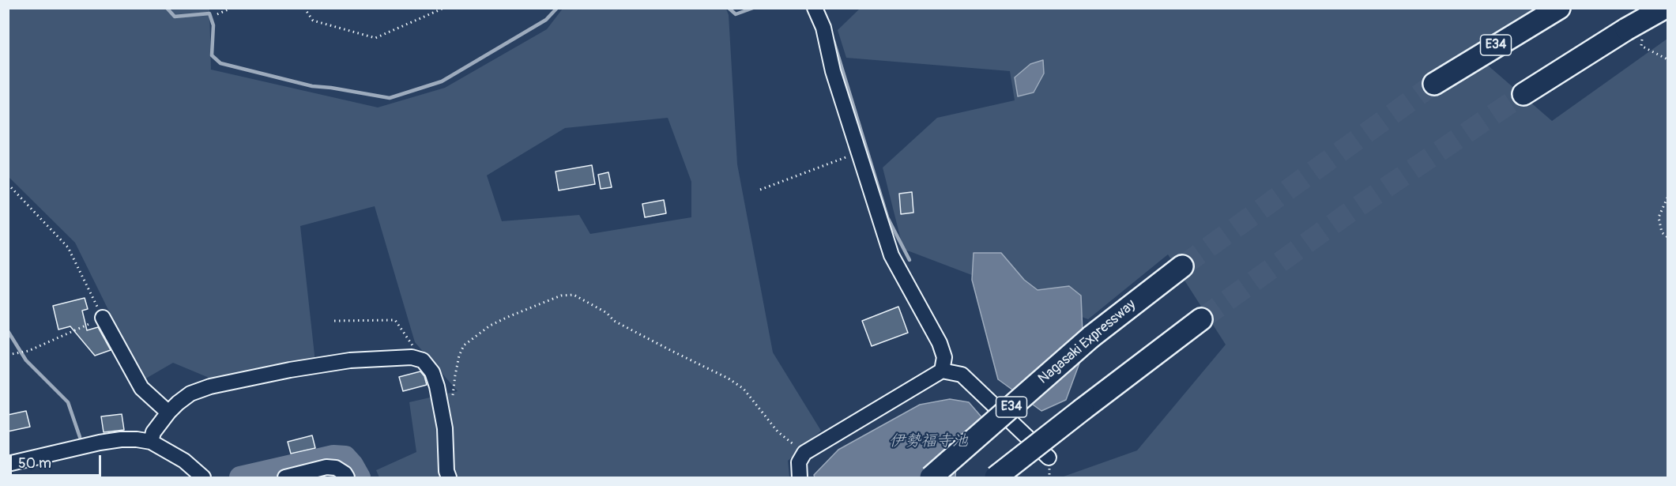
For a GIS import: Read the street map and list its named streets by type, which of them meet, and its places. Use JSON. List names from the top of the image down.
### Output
{
  "streets": {
    "highway": ["E34", "Nagasaki Expressway"]
  },
  "water": ["伊勢福寺池"],
  "scale_bar": "50 m"
}
